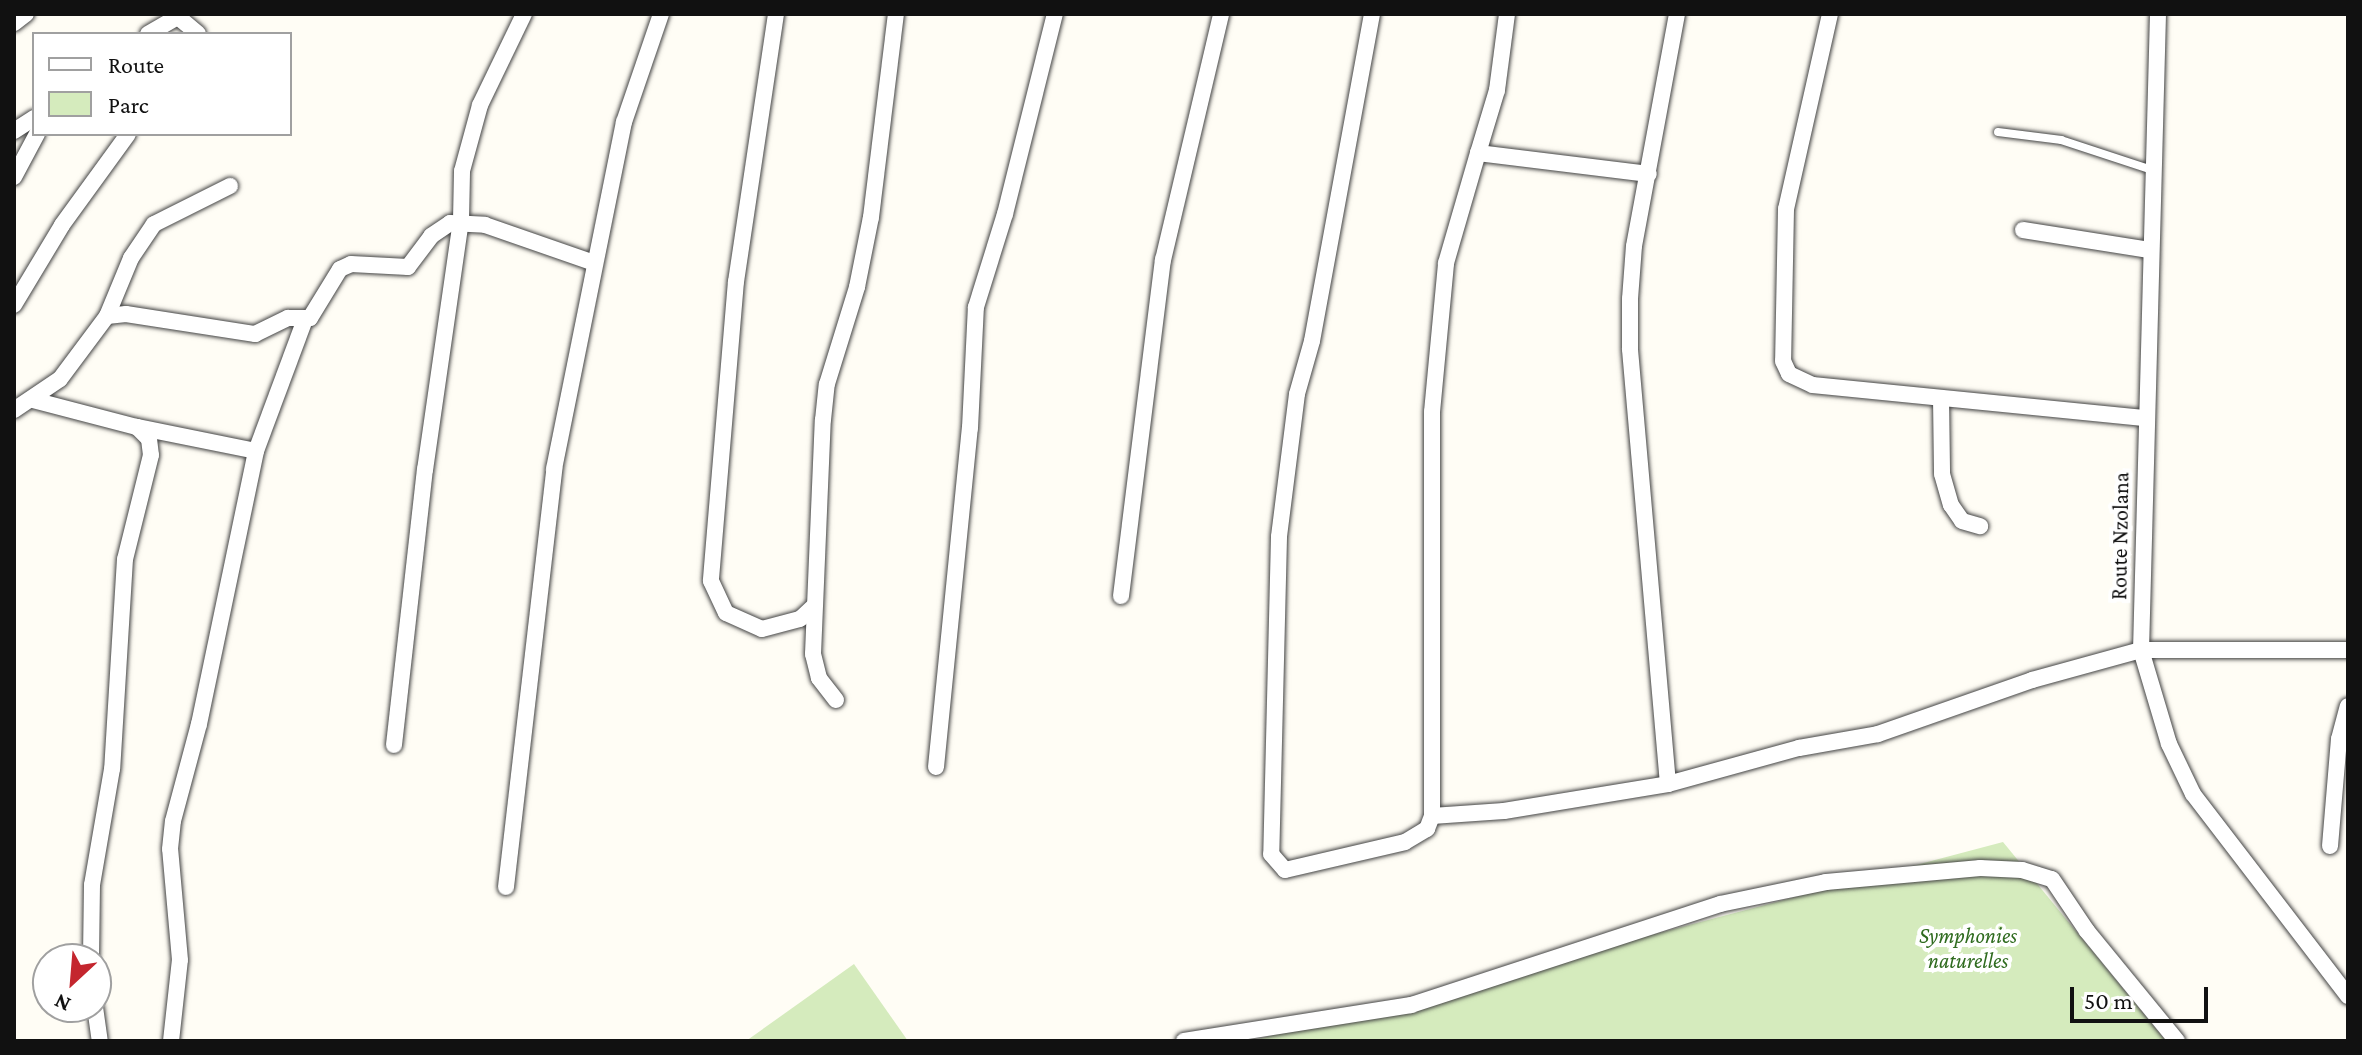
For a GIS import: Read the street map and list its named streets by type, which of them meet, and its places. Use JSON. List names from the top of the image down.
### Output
{
  "streets": {
    "street": ["Route Nzolana"]
  },
  "parks": ["Symphonies naturelles"],
  "legend": ["Route", "Parc"],
  "scale_bar": "50 m",
  "north": "bottom left"
}
